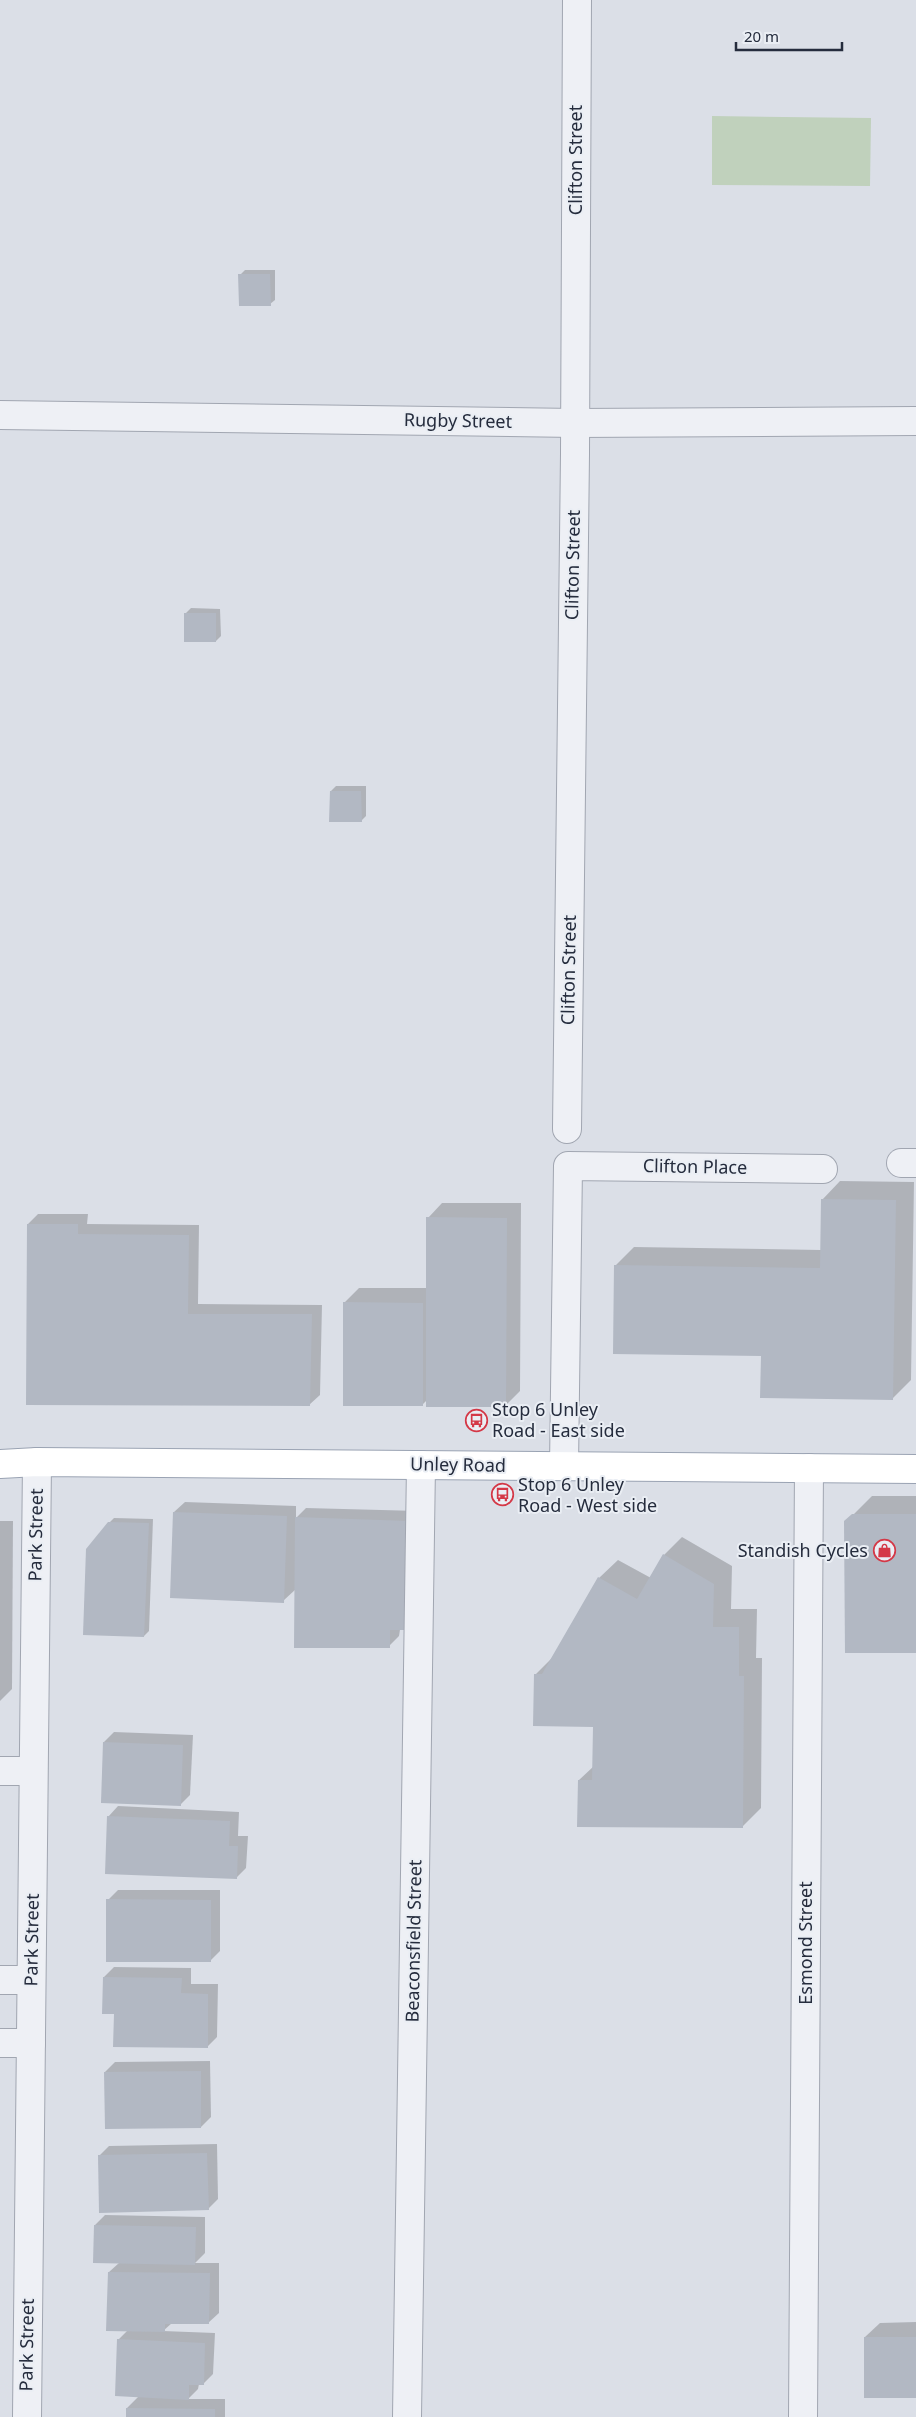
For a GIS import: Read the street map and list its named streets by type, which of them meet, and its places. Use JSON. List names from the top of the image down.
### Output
{
  "streets": {
    "main road": ["Unley Road"],
    "street": [
      "Clifton Street",
      "Rugby Street",
      "Clifton Place",
      "Park Street",
      "Beaconsfield Street",
      "Esmond Street"
    ]
  },
  "crossings": [
    ["Clifton Street", "Rugby Street"],
    ["Clifton Place", "Unley Road"],
    ["Unley Road", "Park Street"],
    ["Unley Road", "Beaconsfield Street"],
    ["Unley Road", "Esmond Street"]
  ],
  "places": {
    "bus stop": ["Stop 6 Unley Road - East side", "Stop 6 Unley Road - West side"],
    "shop": ["Standish Cycles"]
  },
  "scale_bar": "20 m"
}
